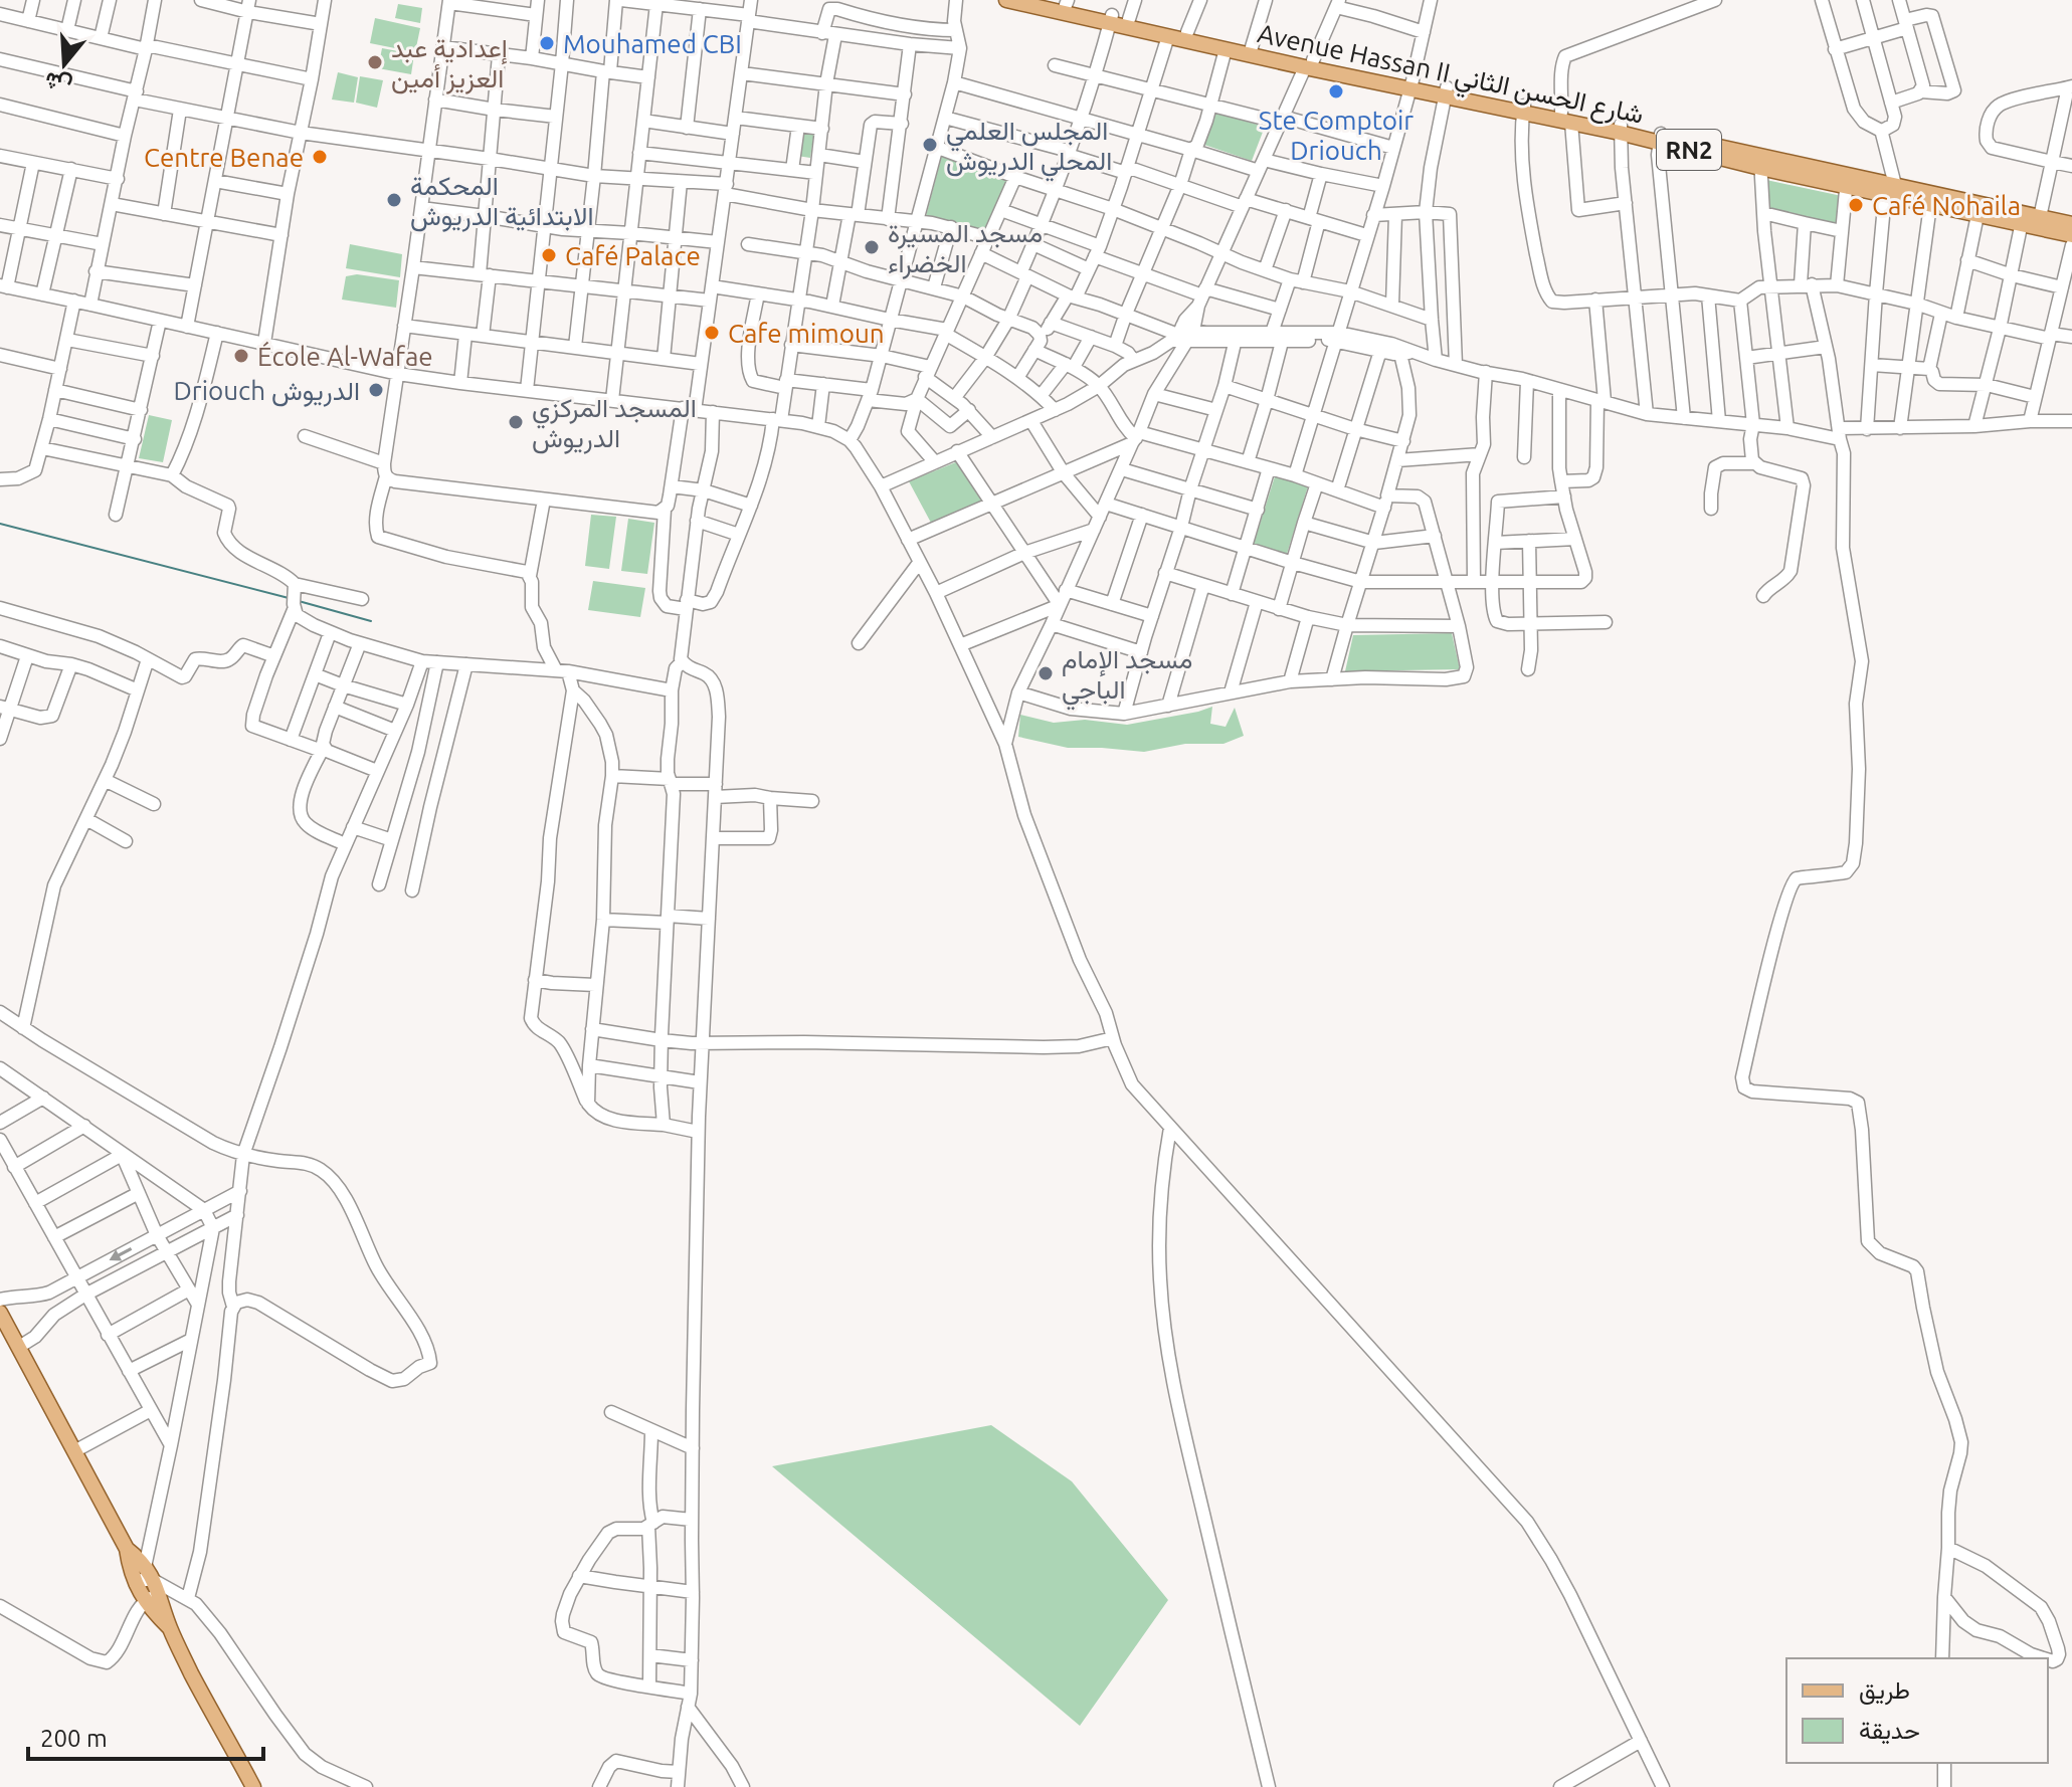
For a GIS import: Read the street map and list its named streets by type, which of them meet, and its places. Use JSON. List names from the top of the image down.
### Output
{
  "streets": {
    "main road": ["Avenue Hassan II شارع الحسن الثاني", "RN2"]
  },
  "places": [
    "Mouhamed CBI",
    "إعدادية عبد العزيز أمين",
    "Ste Comptoir Driouch",
    "المجلس العلمي المحلي الدريوش",
    "Centre Benae",
    "المحكمة الابتدائية الدريوش",
    "Café Nohaila",
    "مسجد المسيرة الخضراء",
    "Café Palace",
    "Cafe mimoun",
    "École Al-Wafae",
    "Driouch الدريوش",
    "المسجد المركزي الدريوش",
    "مسجد الإمام الباجي"
  ],
  "legend": ["طريق", "حديقة"],
  "scale_bar": "200 m",
  "north": "bottom"
}
